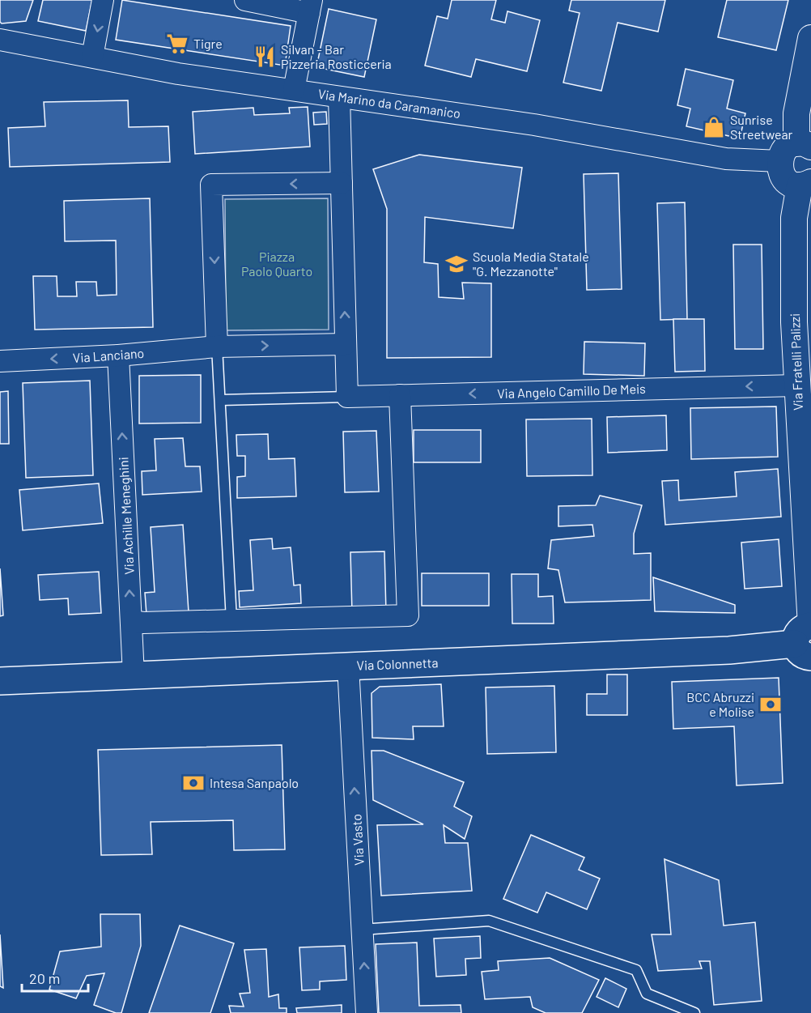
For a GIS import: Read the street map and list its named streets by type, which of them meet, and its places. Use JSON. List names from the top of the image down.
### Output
{
  "streets": {
    "main road": ["Via Colonnetta"],
    "street": [
      "Via Marino da Caramanico",
      "Via Lanciano",
      "Via Fratelli Palizzi",
      "Via Angelo Camillo De Meis",
      "Via Achille Meneghini",
      "Via Vasto"
    ]
  },
  "crossings": [
    ["Via Lanciano", "Via Achille Meneghini"],
    ["Via Fratelli Palizzi", "Via Angelo Camillo De Meis"],
    ["Via Fratelli Palizzi", "Via Colonnetta"],
    ["Via Achille Meneghini", "Via Colonnetta"],
    ["Via Colonnetta", "Via Vasto"]
  ],
  "one_way": [
    "Via Lanciano",
    "Via Angelo Camillo De Meis",
    "Via Achille Meneghini",
    "Via Vasto"
  ],
  "parks": ["Piazza Paolo Quarto"],
  "places": {
    "supermarket": ["Tigre"],
    "restaurant": ["Silvan - Bar Pizzeria Rosticceria"],
    "shop": ["Sunrise Streetwear"],
    "school or university": ["Scuola Media Statale \"G. Mezzanotte\""],
    "bank": ["BCC Abruzzi e Molise", "Intesa Sanpaolo"]
  },
  "scale_bar": "20 m"
}
